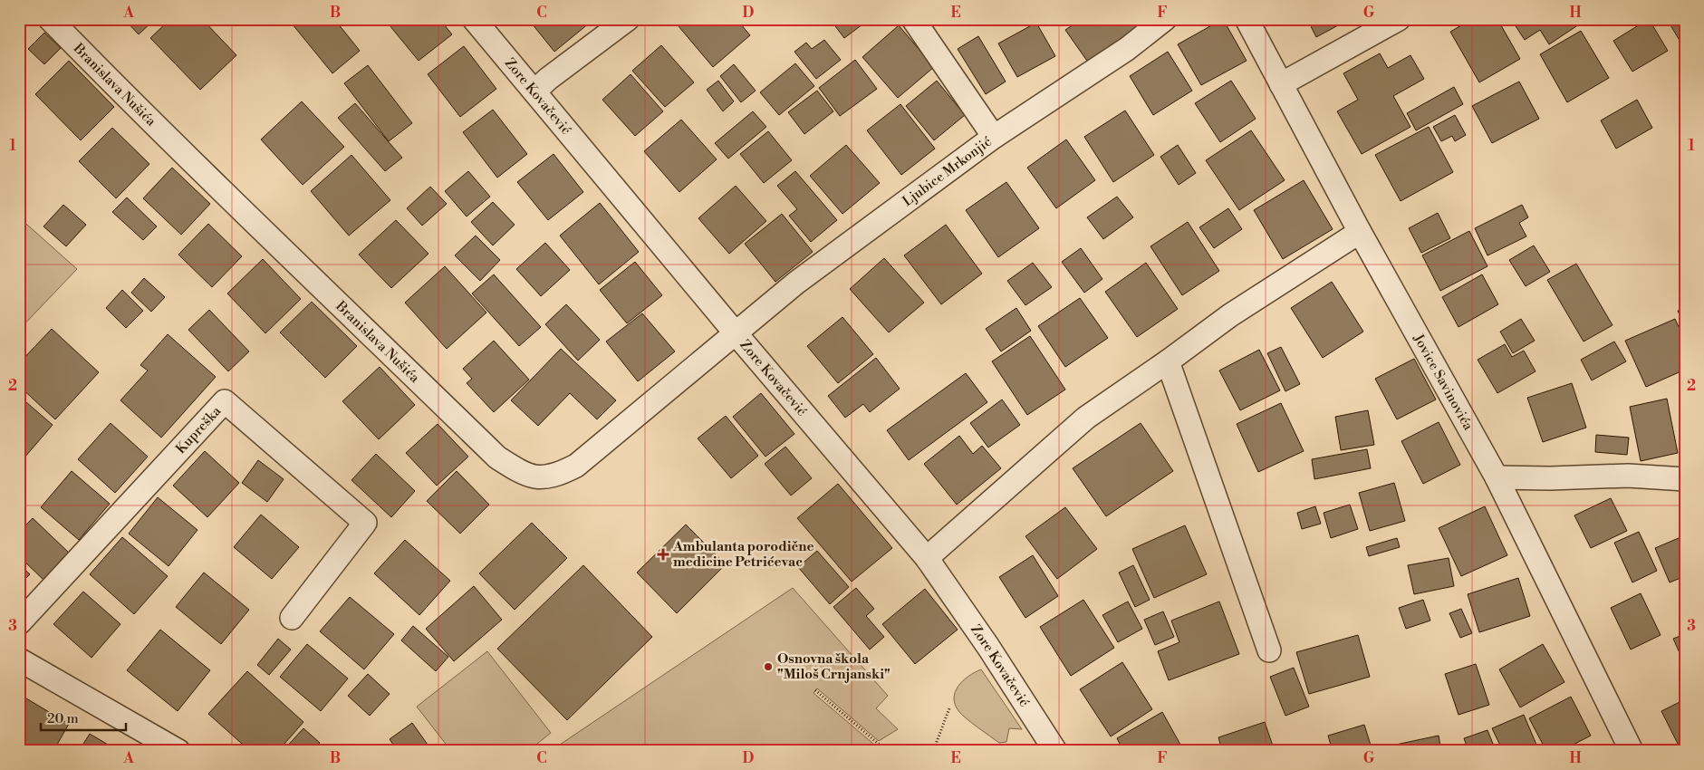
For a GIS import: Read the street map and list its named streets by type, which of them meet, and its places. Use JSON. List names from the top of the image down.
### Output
{
  "streets": {
    "street": [
      "Branislava Nušića",
      "Zore Kovačević",
      "Ljubice Mrkonjić",
      "Jovice Savinovića",
      "Kupreška"
    ]
  },
  "crossings": [
    ["Branislava Nušića", "Zore Kovačević"],
    ["Branislava Nušića", "Ljubice Mrkonjić"],
    ["Zore Kovačević", "Ljubice Mrkonjić"]
  ],
  "places": {
    "health": ["Ambulanta porodične medicine Petrićevac"],
    "other": ["Osnovna škola \"Miloš Crnjanski\""]
  },
  "scale_bar": "20 m",
  "grid": {
    "columns": [
      "A",
      "B",
      "C",
      "D",
      "E",
      "F",
      "G",
      "H"
    ],
    "rows": ["1", "2", "3"]
  }
}
